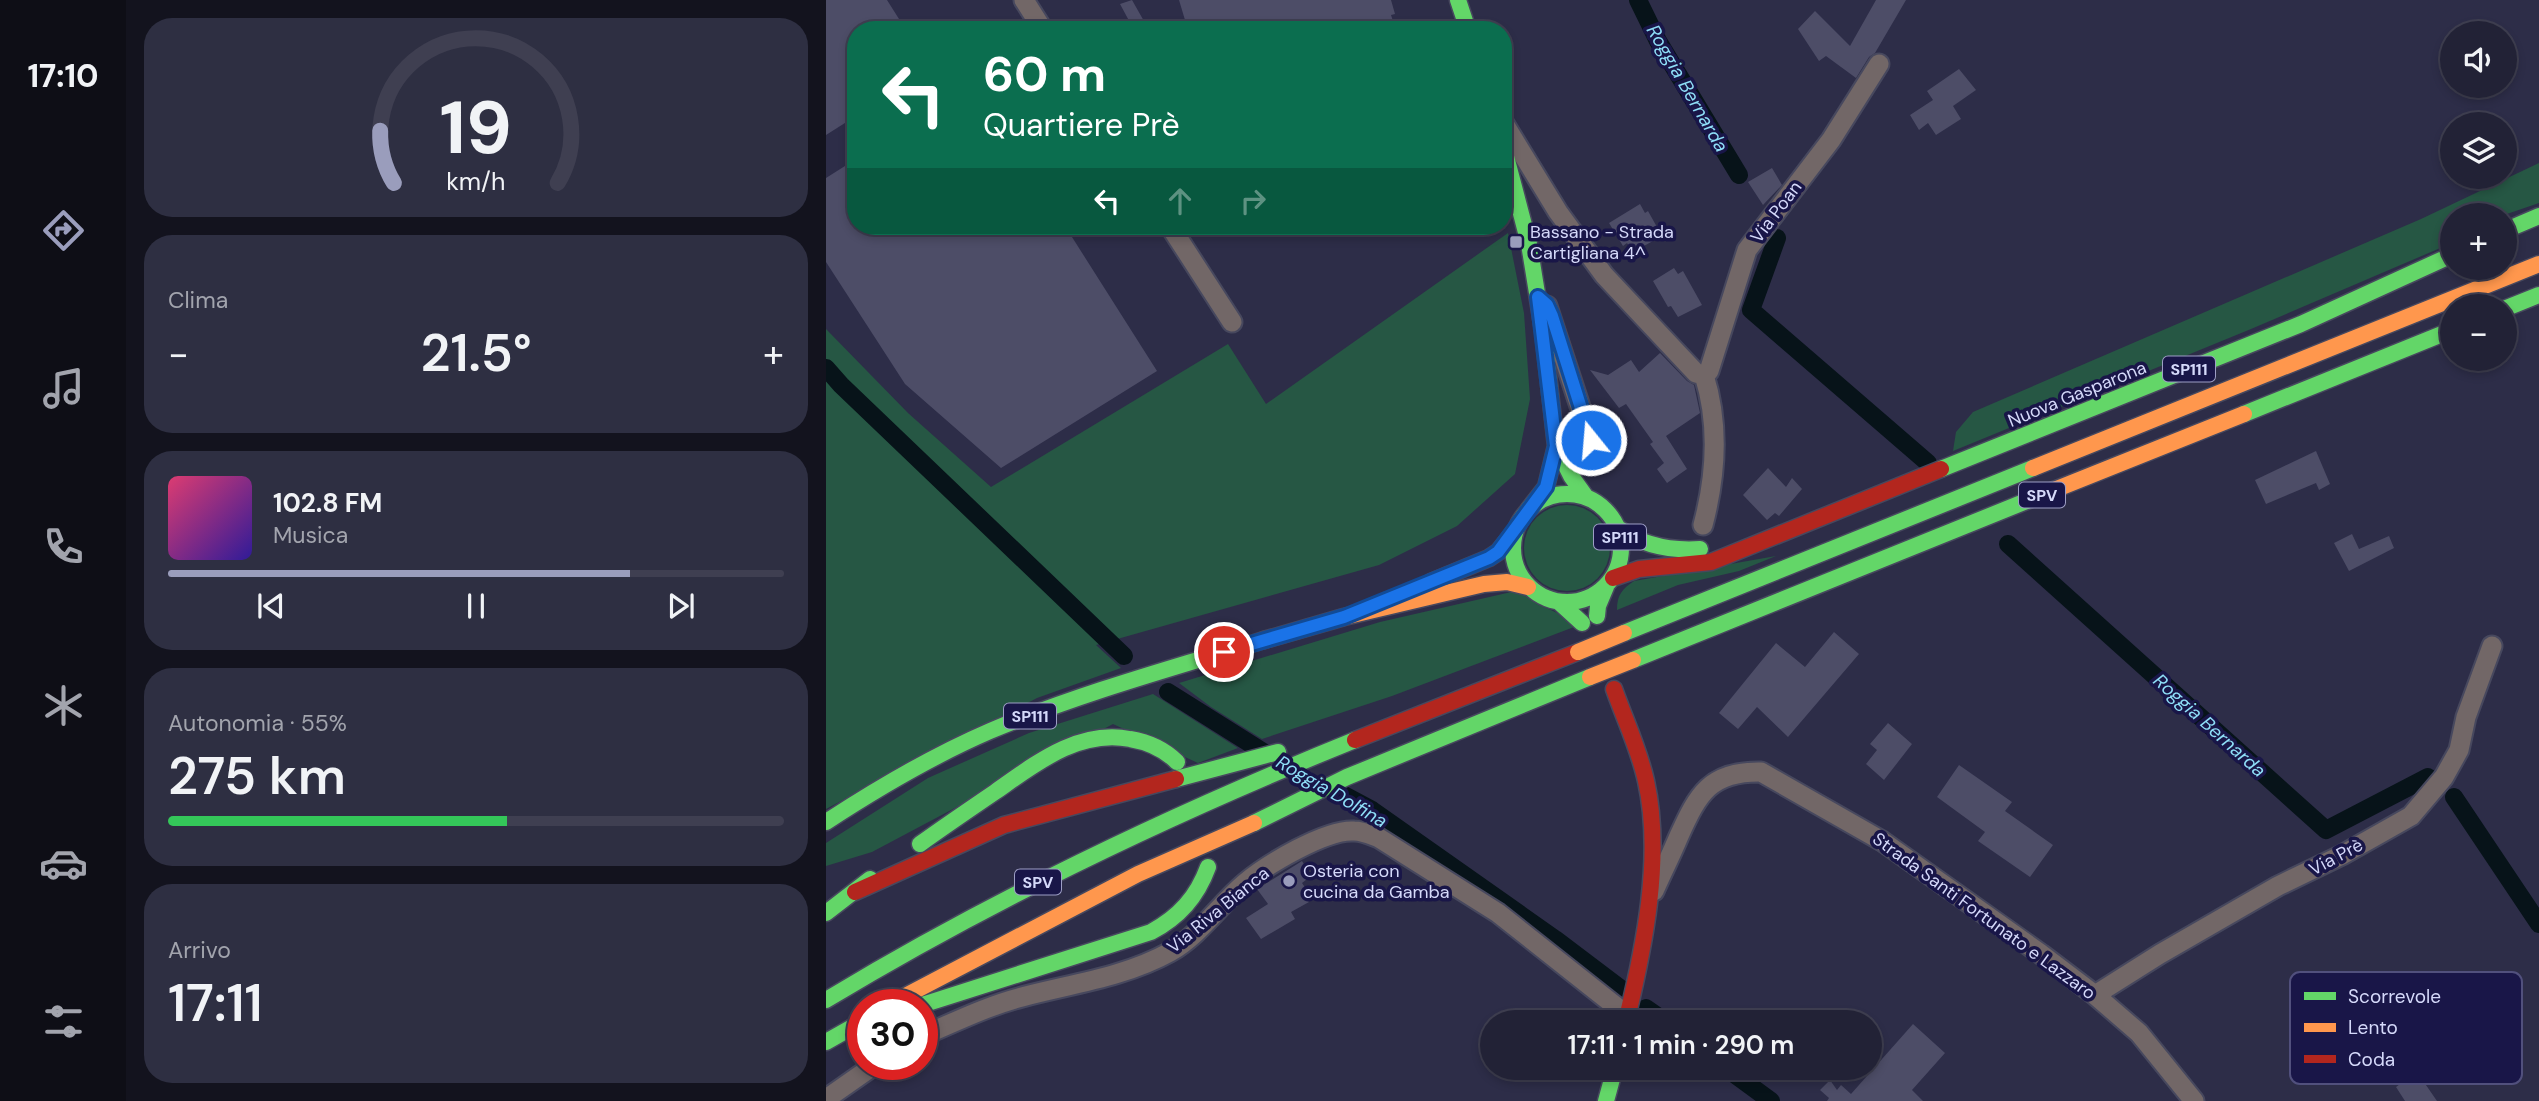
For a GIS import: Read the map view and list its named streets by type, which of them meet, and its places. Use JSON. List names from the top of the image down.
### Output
{
  "streets": {
    "main road": ["SP111", "Nuova Gasparona", "SPV"],
    "street": [
      "Via Poan",
      "Via Prè",
      "Via Riva Bianca",
      "Strada Santi Fortunato e Lazzaro"
    ]
  },
  "crossings": [
    ["SP111", "Nuova Gasparona"],
    ["Via Prè", "Strada Santi Fortunato e Lazzaro"]
  ],
  "water": ["Roggia Bernarda", "Roggia Dolfina"],
  "places": {
    "transit": ["Bassano - Strada Cartigliana 4^"],
    "other": ["Osteria con cucina da Gamba"]
  },
  "legend": ["Scorrevole", "Lento", "Coda"],
  "page": {
    "tabs": "17:10",
    "map_buttons": ["+", "−"],
    "turn": ["60 m", "Quartiere Prè"],
    "tile": [
      "Clima",
      ["Autonomia · 55%", "275 km"],
      ["Arrivo", "17:11"]
    ],
    "heat": ["−", "21.5°", "+"],
    "song": ["102.8 FM", "Musica"],
    "limit": "30",
    "trip": "17:11 · 1 min · 290 m",
    "gauge": ["19", "km/h"]
  }
}
